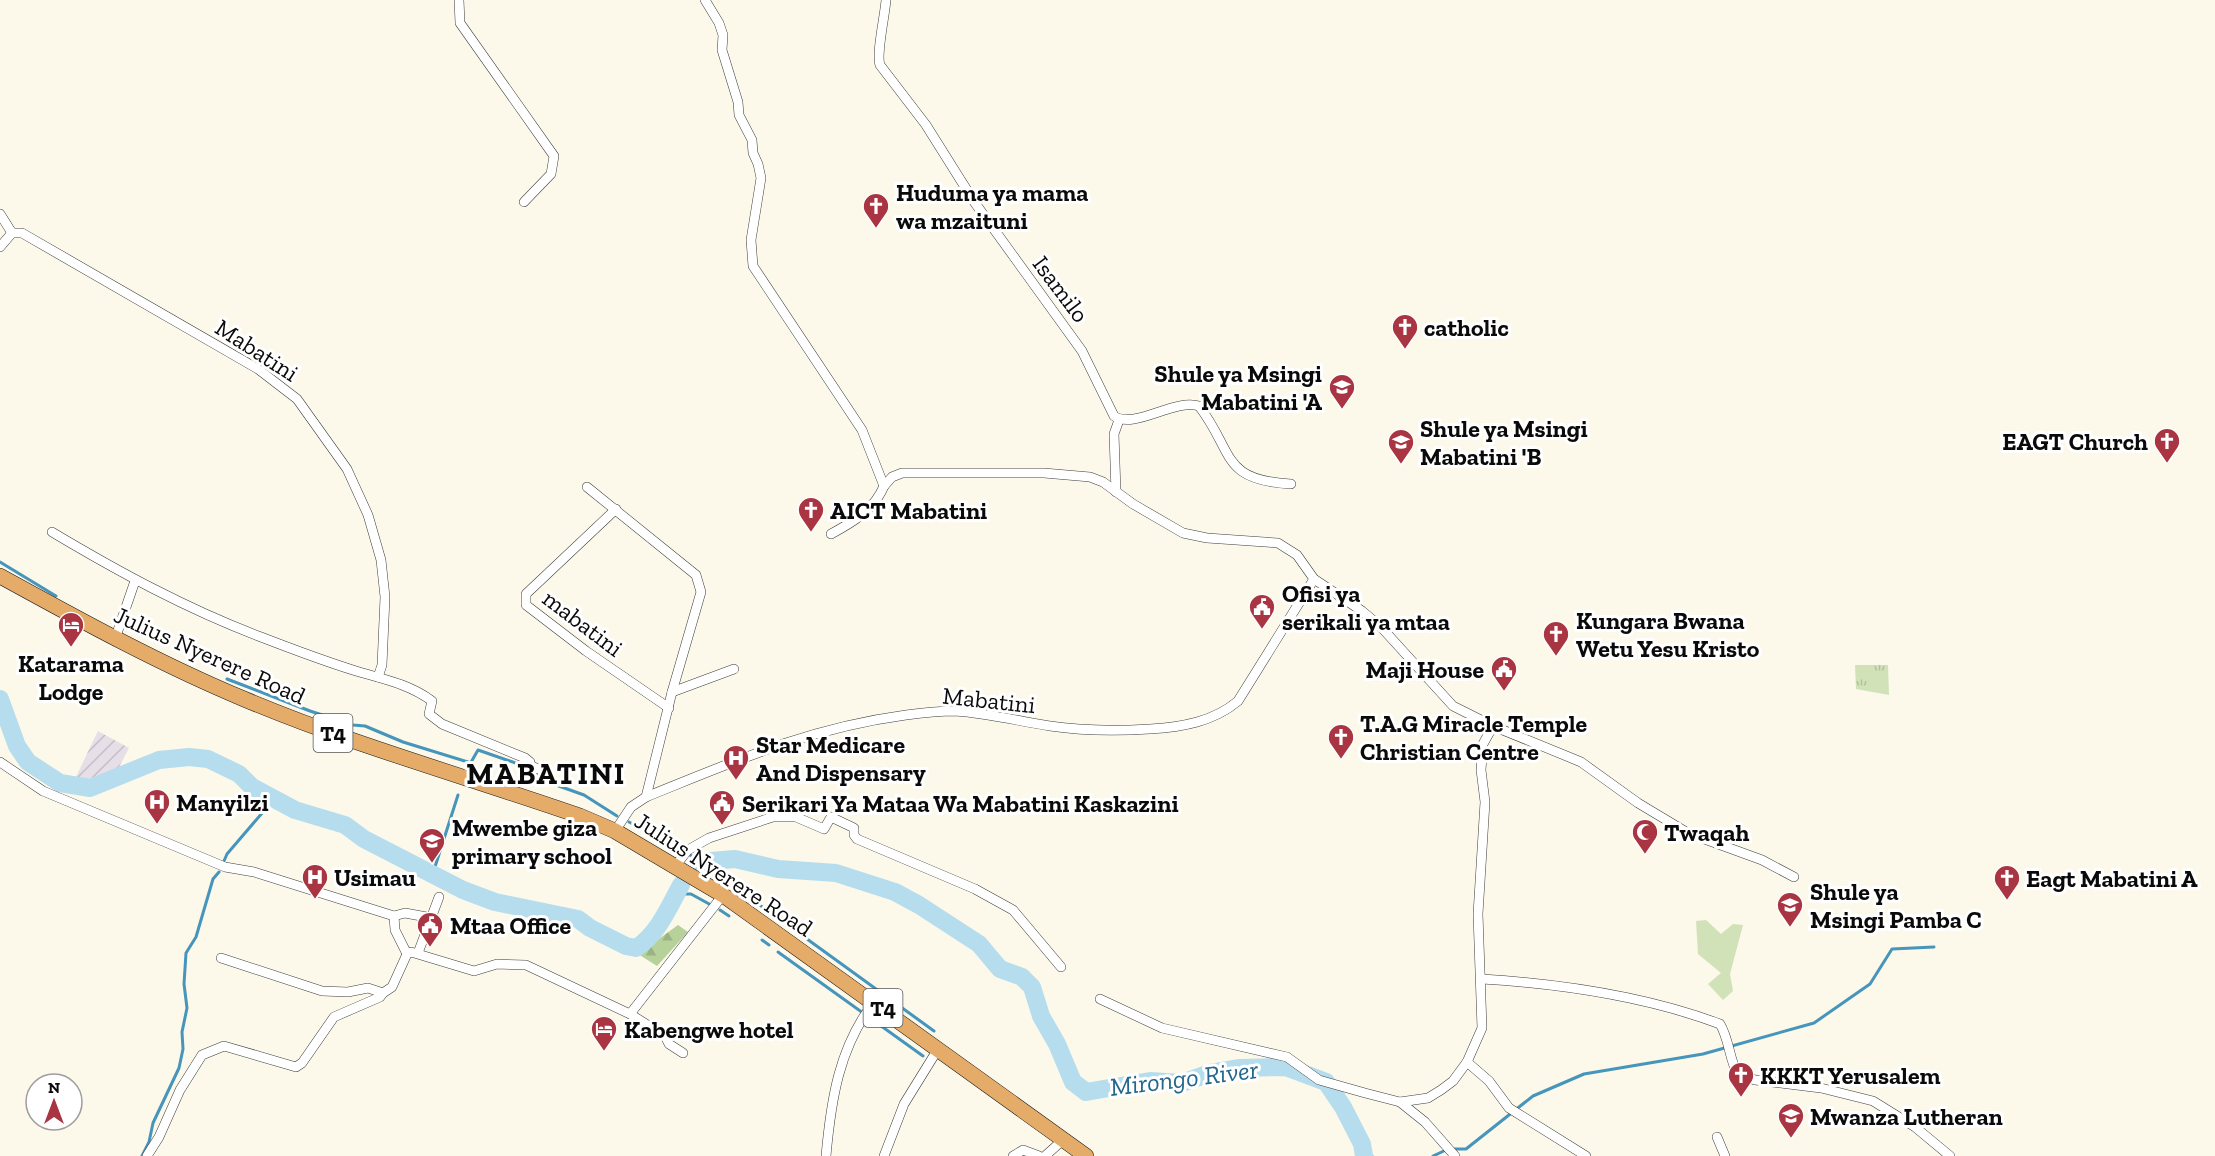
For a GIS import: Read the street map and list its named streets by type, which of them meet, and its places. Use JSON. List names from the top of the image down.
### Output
{
  "streets": {
    "highway": ["Julius Nyerere Road", "T4"],
    "street": ["Isamilo", "Mabatini", "mabatini"]
  },
  "crossings": [
    ["Mabatini", "Julius Nyerere Road"]
  ],
  "districts": ["MABATINI"],
  "water": ["Mirongo River"],
  "places": {
    "church": [
      "Huduma ya mama wa mzaituni",
      "catholic",
      "EAGT Church",
      "AICT Mabatini",
      "Kungara Bwana Wetu Yesu Kristo",
      "T.A.G Miracle Temple Christian Centre",
      "Eagt Mabatini A",
      "KKKT Yerusalem"
    ],
    "school or university": [
      "Shule ya Msingi Mabatini 'A",
      "Shule ya Msingi Mabatini 'B",
      "Mwembe giza primary school",
      "Shule ya Msingi Pamba C",
      "Mwanza Lutheran"
    ],
    "public building": [
      "Ofisi ya serikali ya mtaa",
      "Maji House",
      "Serikari Ya Mataa Wa Mabatini Kaskazini",
      "Mtaa Office"
    ],
    "hotel": ["Katarama Lodge", "Kabengwe hotel"],
    "hospital": ["Star Medicare And Dispensary", "Manyilzi", "Usimau"],
    "mosque": ["Twaqah"]
  },
  "north": "top"
}
